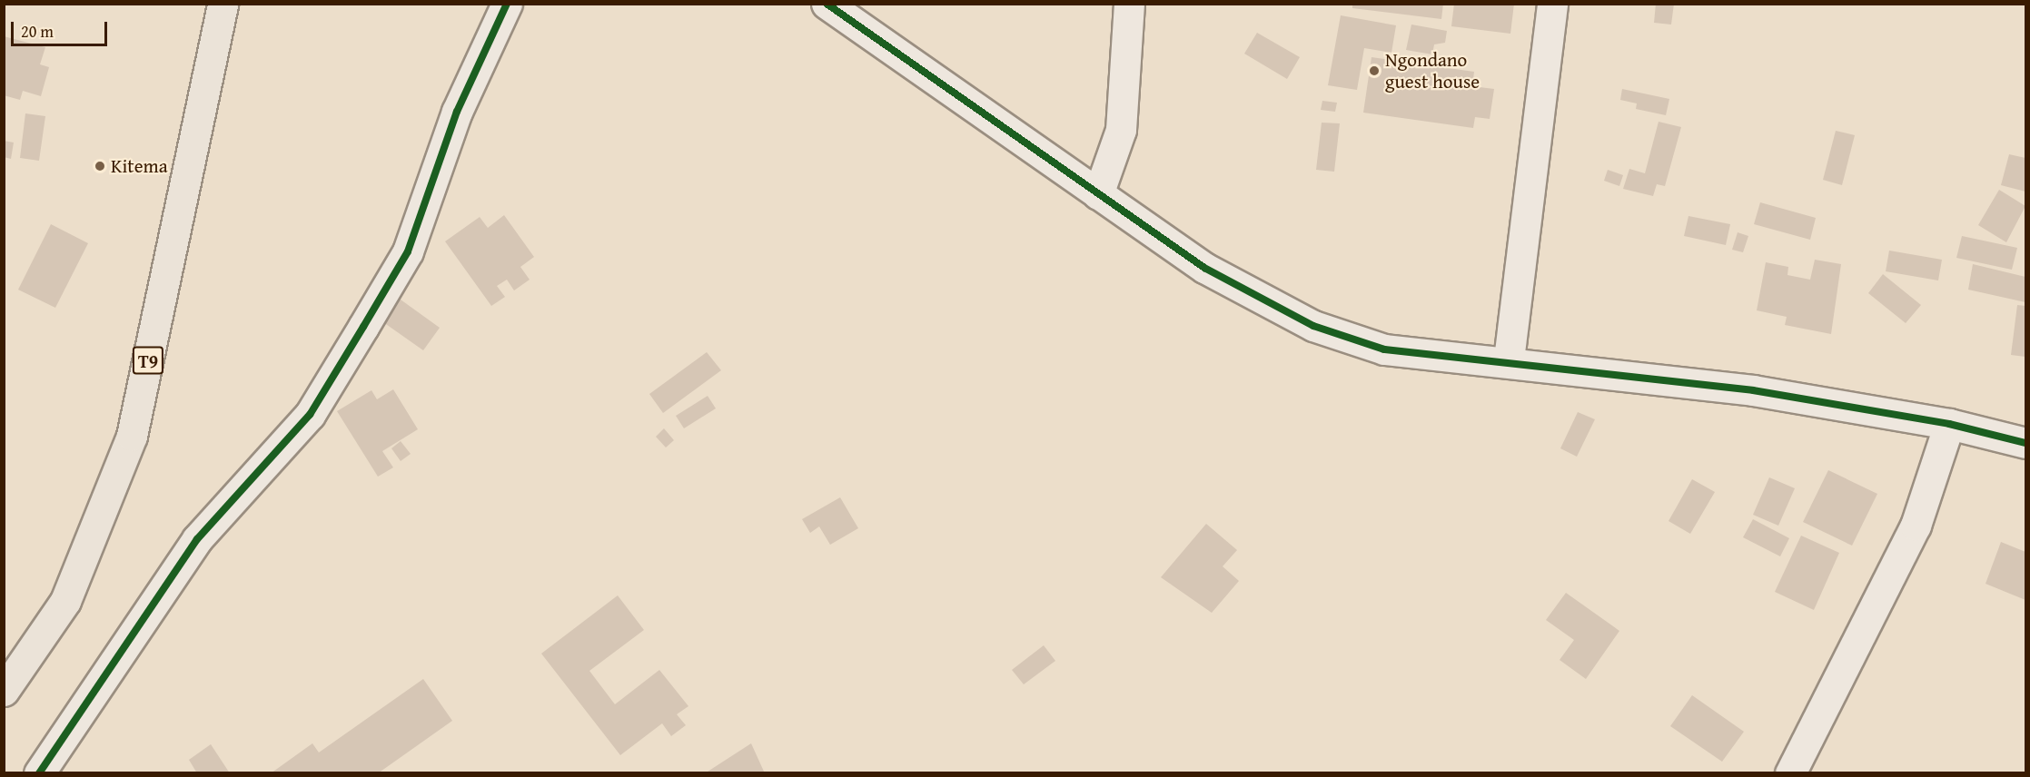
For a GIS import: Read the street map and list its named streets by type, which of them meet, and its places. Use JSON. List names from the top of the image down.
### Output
{
  "streets": {
    "highway": ["T9"]
  },
  "places": ["Ngondano guest house", "Kitema"],
  "scale_bar": "20 m"
}
